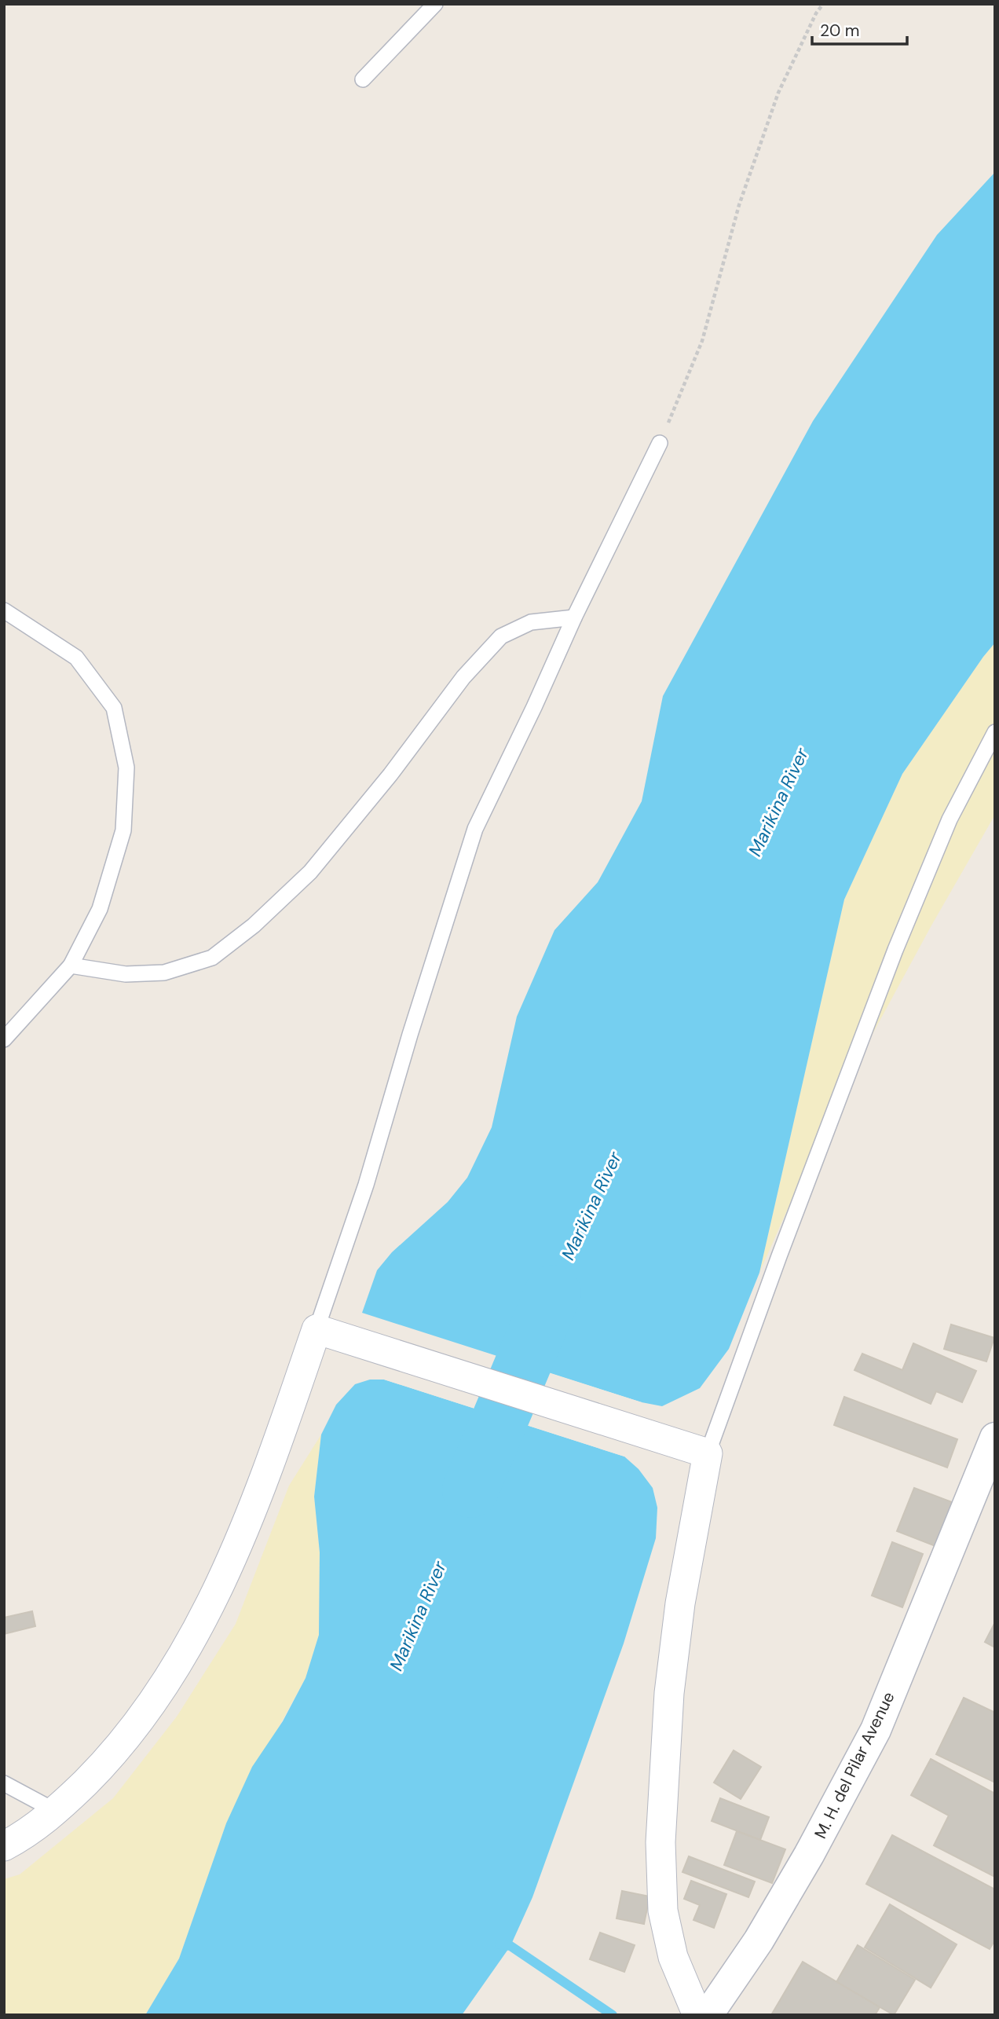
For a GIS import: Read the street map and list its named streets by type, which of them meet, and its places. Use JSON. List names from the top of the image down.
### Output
{
  "streets": {
    "street": ["M. H. del Pilar Avenue"]
  },
  "water": ["Marikina River"],
  "scale_bar": "20 m"
}
